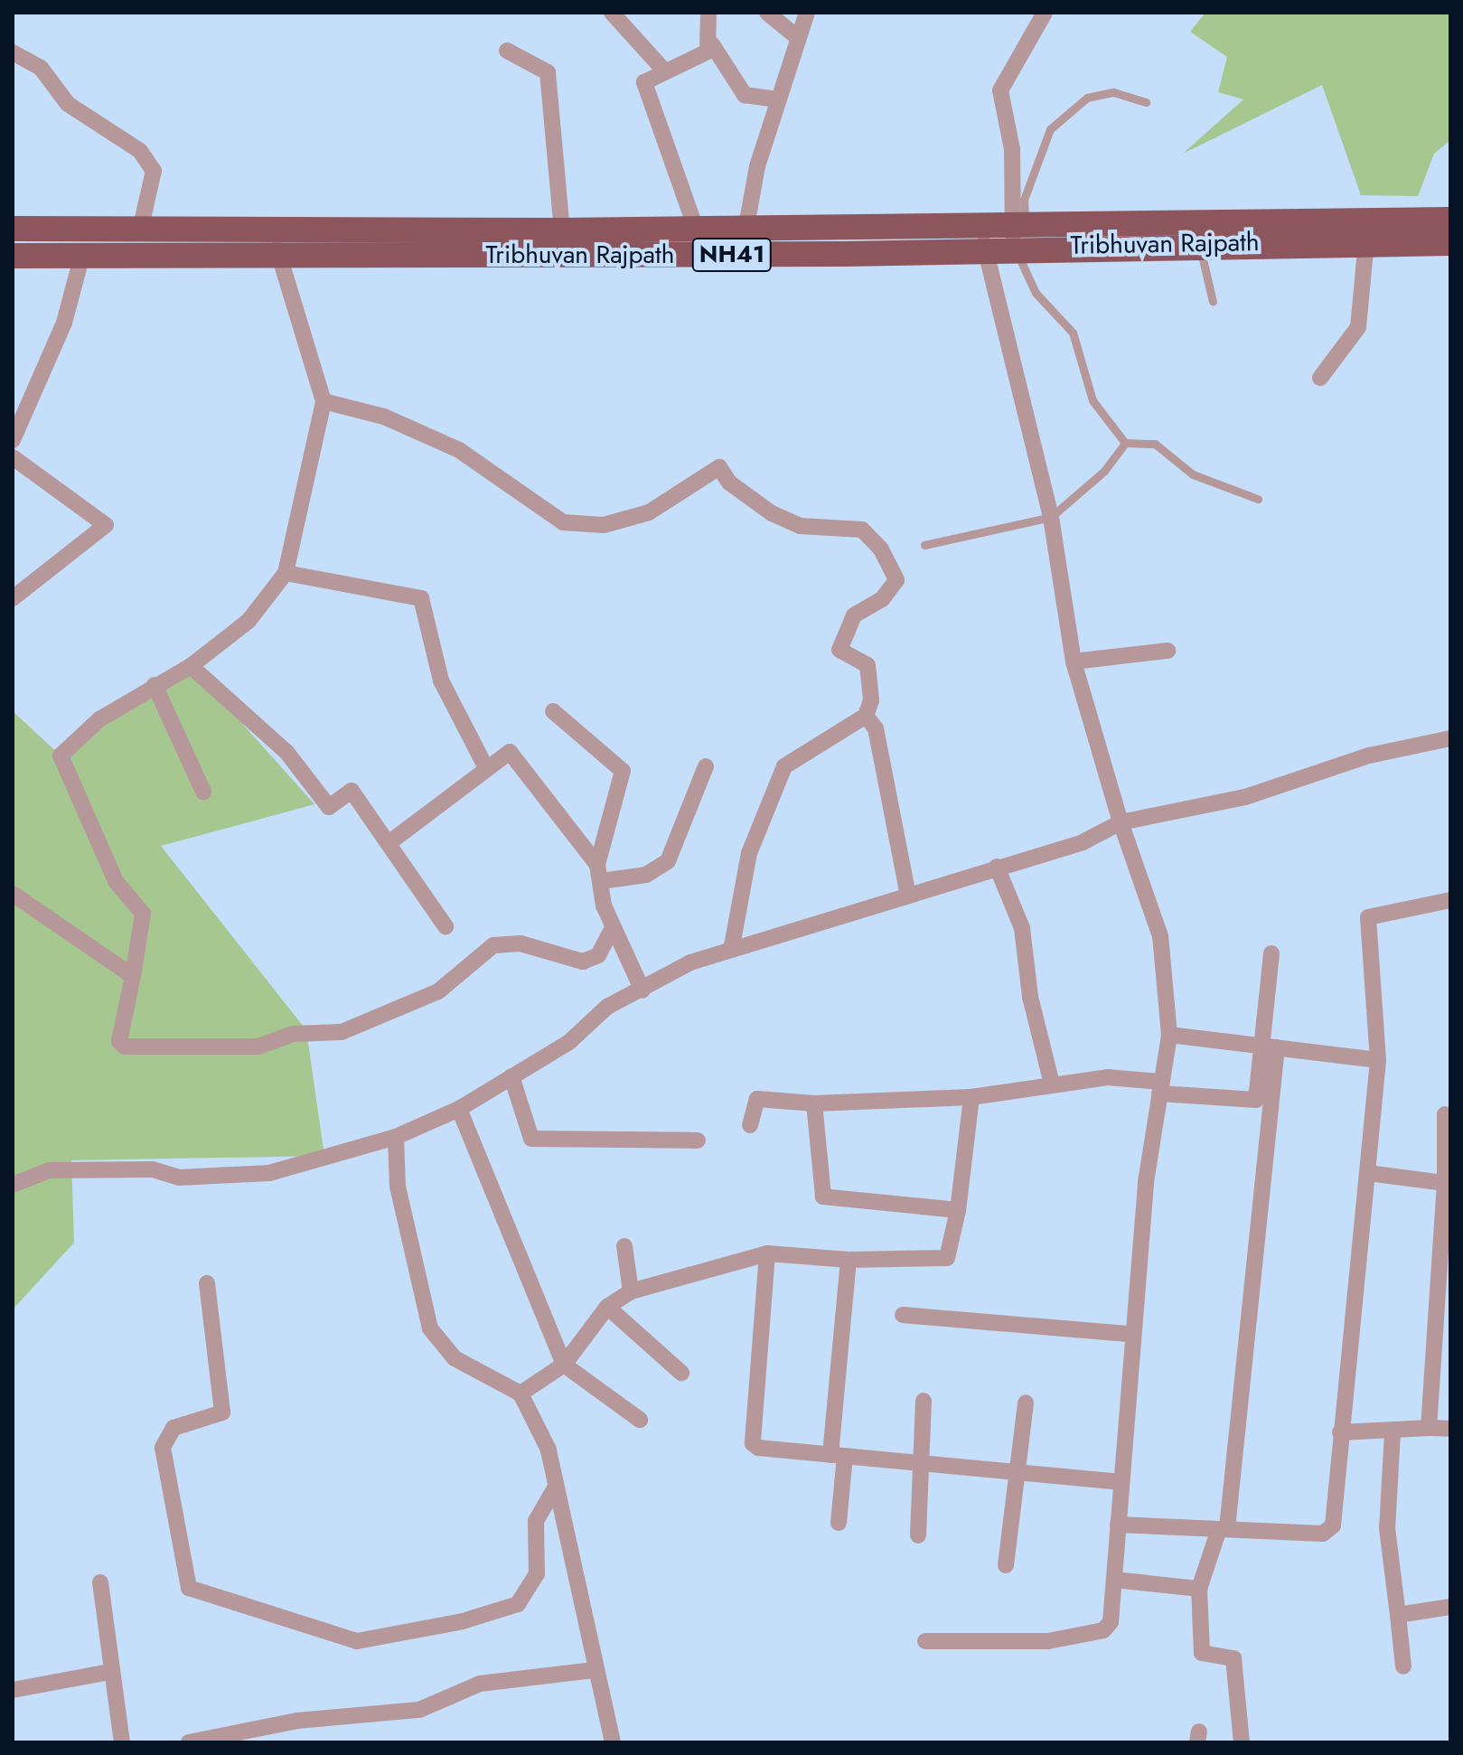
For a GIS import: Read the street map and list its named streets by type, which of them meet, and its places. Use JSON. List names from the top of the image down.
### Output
{
  "streets": {
    "highway": ["Tribhuvan Rajpath", "NH41"]
  }
}
